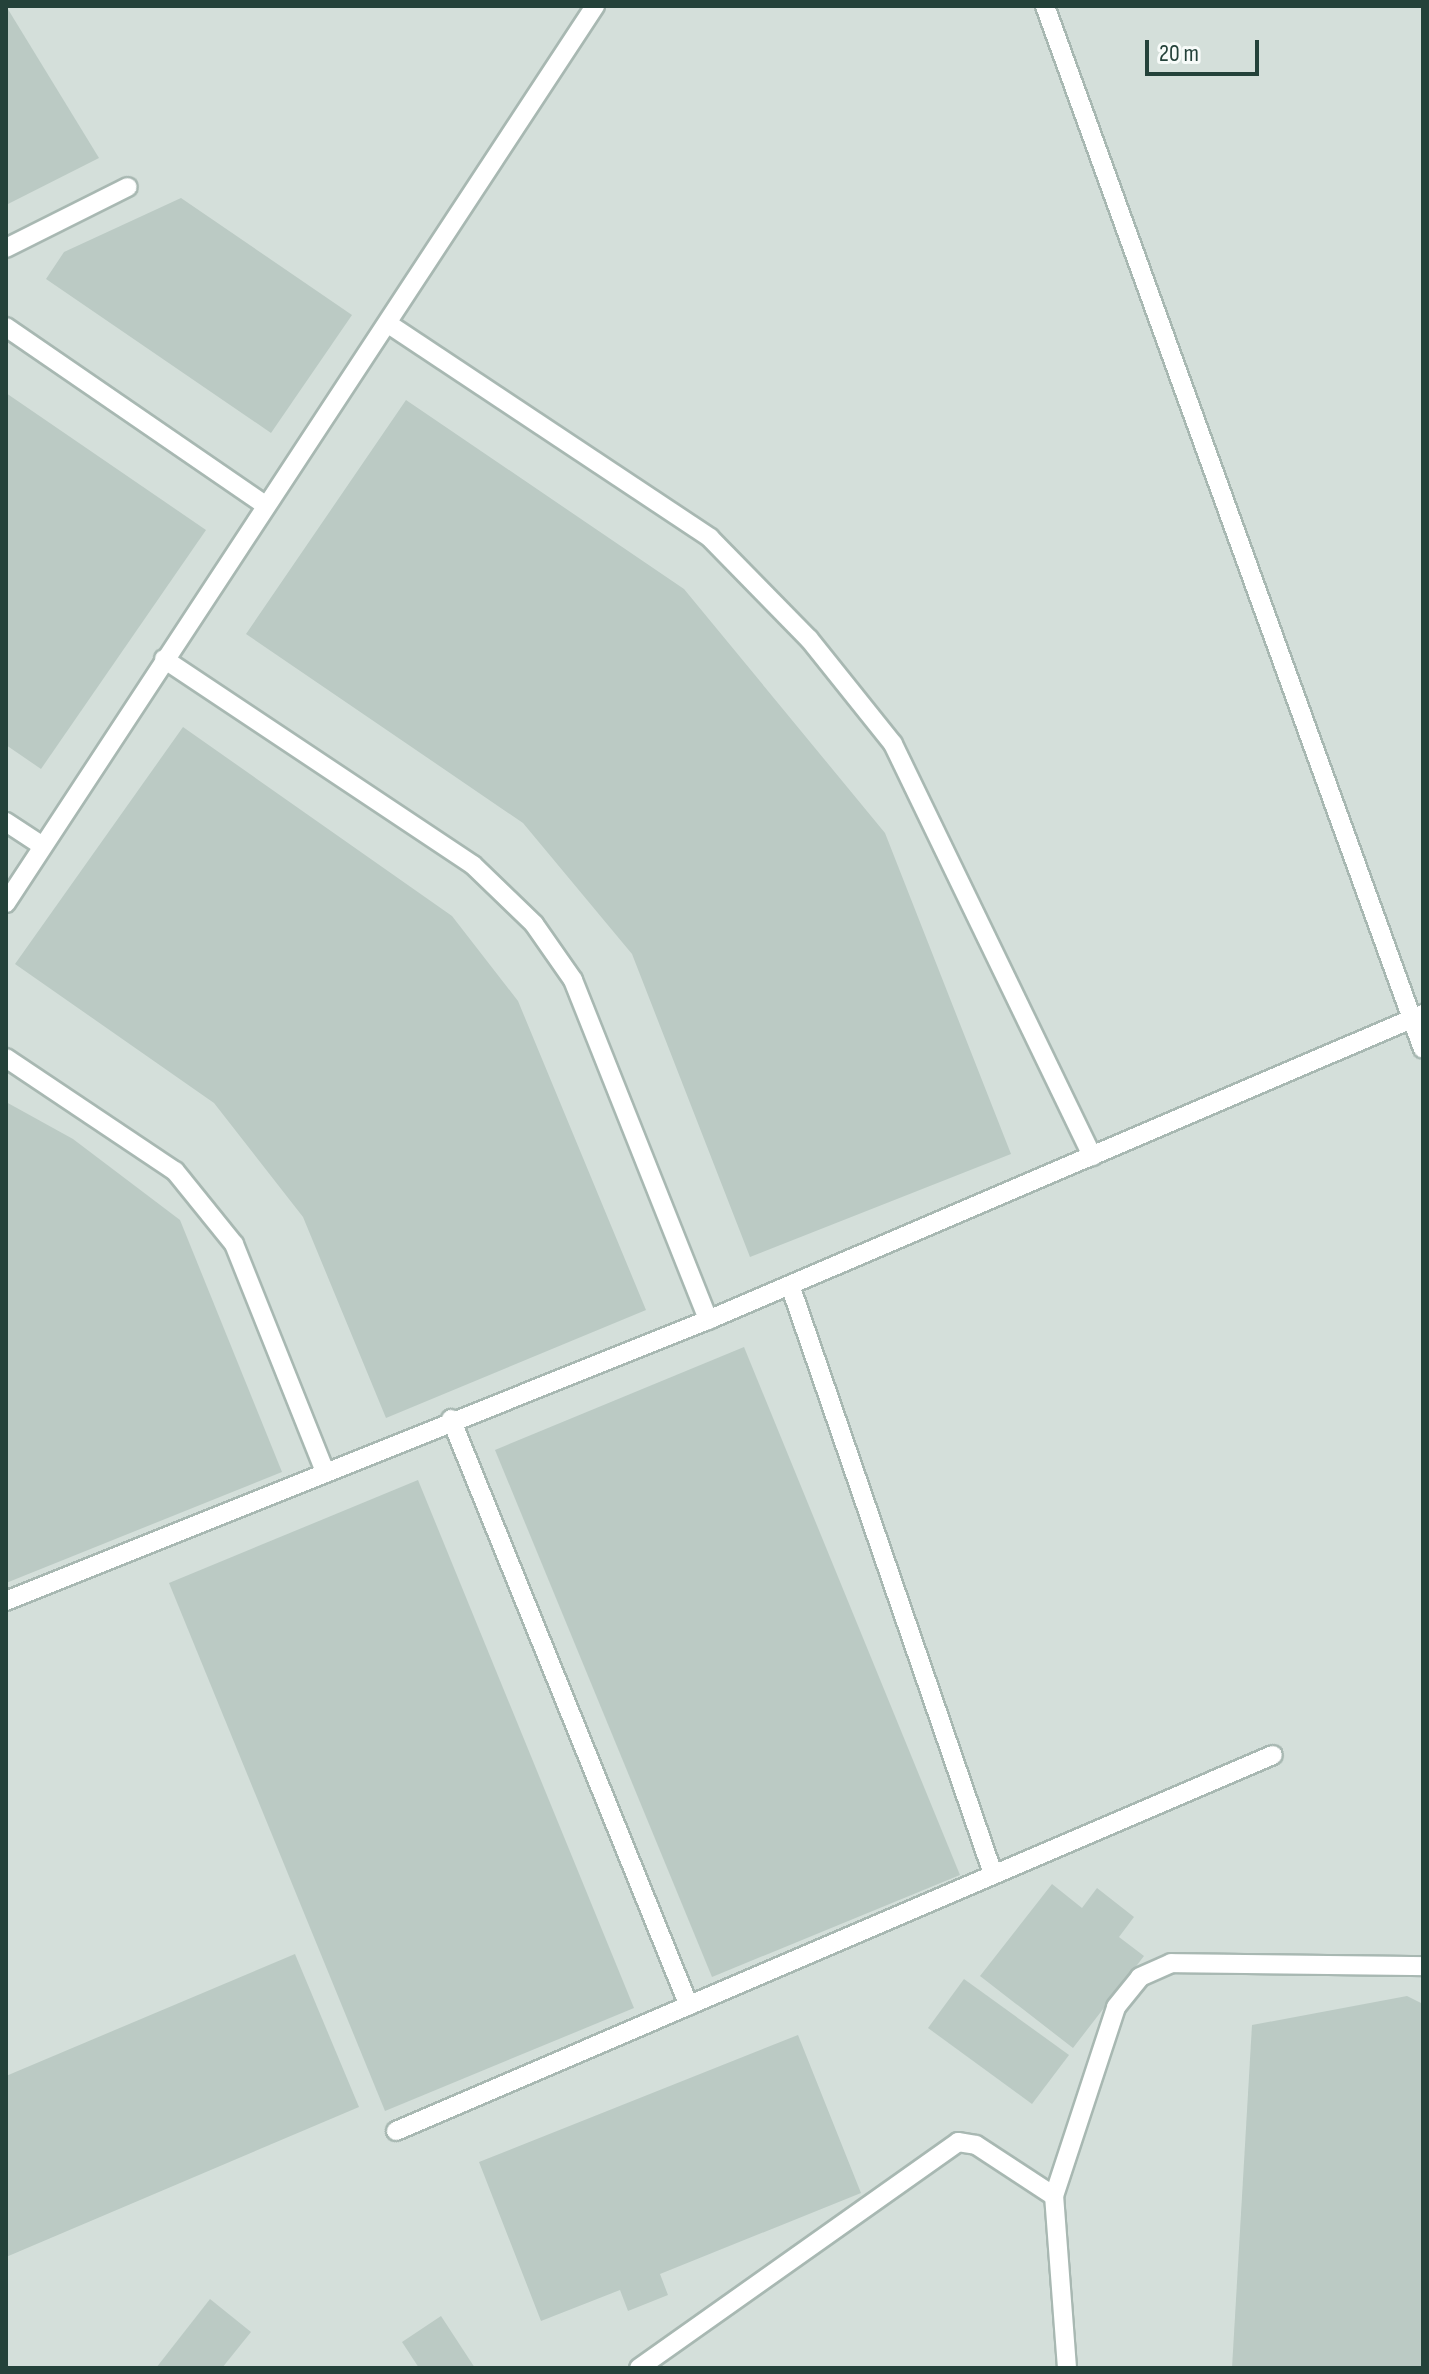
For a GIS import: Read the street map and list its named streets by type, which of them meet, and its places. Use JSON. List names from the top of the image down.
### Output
{
  "scale_bar": "20 m"
}
